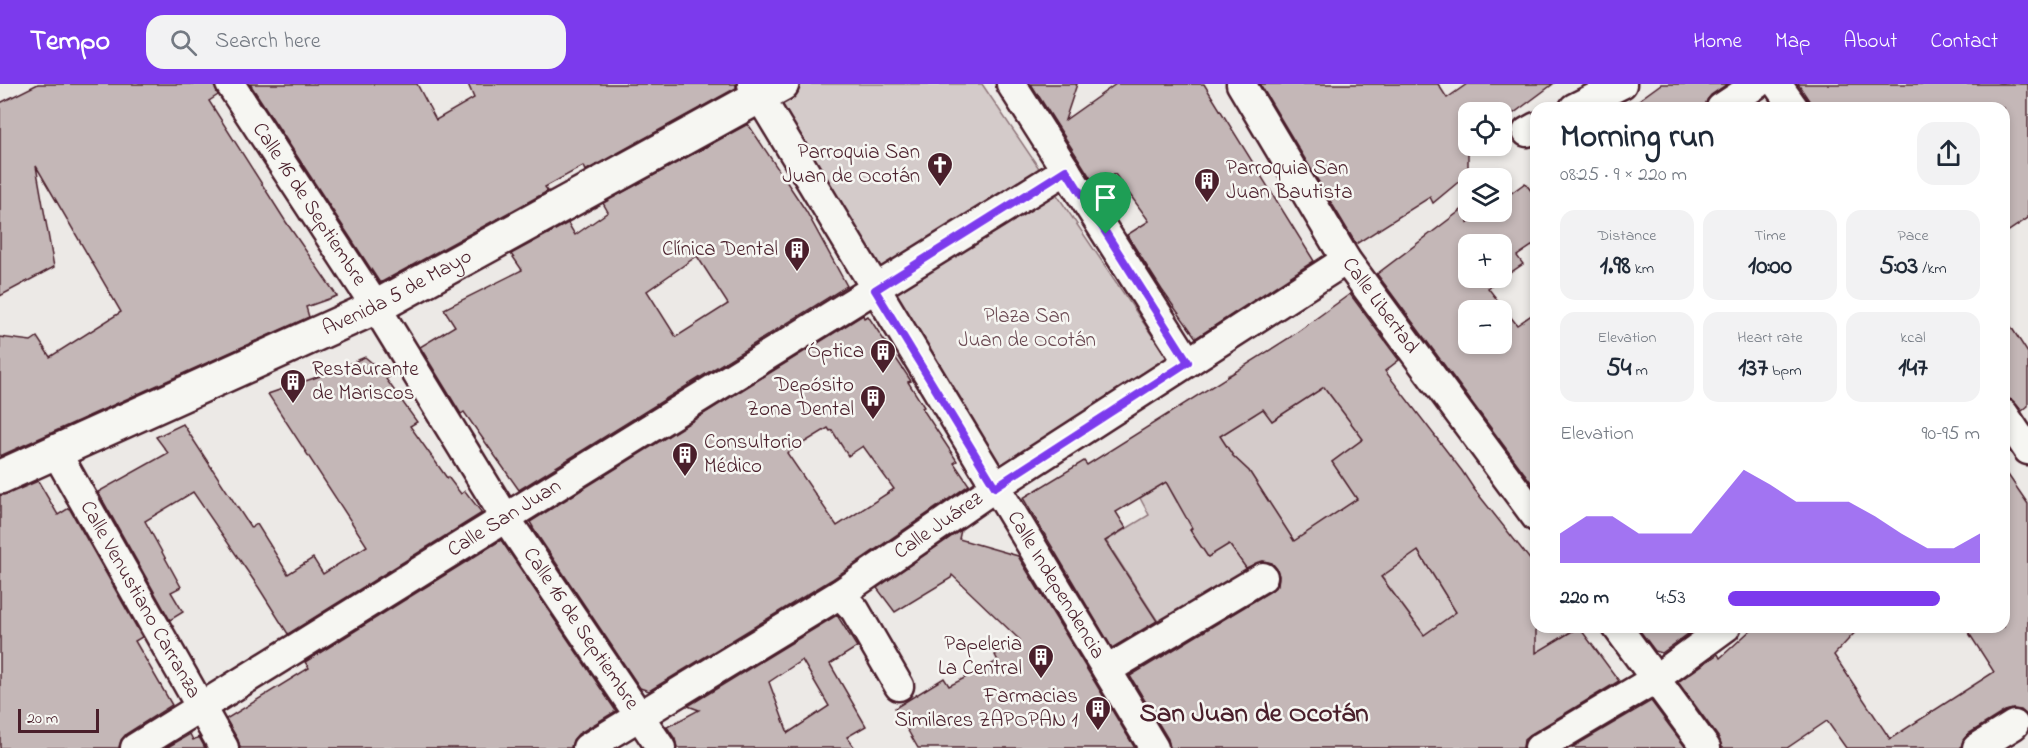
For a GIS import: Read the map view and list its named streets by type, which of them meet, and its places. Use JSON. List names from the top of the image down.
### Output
{
  "streets": {
    "main road": ["Avenida 5 de Mayo"],
    "street": [
      "Calle 16 de Septiembre",
      "Calle Libertad",
      "Calle San Juan",
      "Calle Juárez",
      "Calle Independencia",
      "Calle Venustiano Carranza"
    ]
  },
  "crossings": [
    ["Calle 16 de Septiembre", "Avenida 5 de Mayo"],
    ["Calle 16 de Septiembre", "Calle San Juan"],
    ["Calle 16 de Septiembre", "Calle Juárez"],
    ["Avenida 5 de Mayo", "Calle Independencia"],
    ["Avenida 5 de Mayo", "Calle Venustiano Carranza"],
    ["Calle Libertad", "Calle Juárez"],
    ["Calle San Juan", "Calle Independencia"],
    ["Calle San Juan", "Calle Venustiano Carranza"],
    ["Calle Juárez", "Calle Independencia"]
  ],
  "districts": ["San Juan de Ocotán"],
  "parks": ["Plaza San Juan de Ocotán"],
  "places": {
    "church": ["Parroquia San Juan de Ocotán"],
    "building": [
      "Parroquia San Juan Bautista",
      "Clínica Dental",
      "Óptica",
      "Restaurante de Mariscos",
      "Depósito Zona Dental",
      "Consultorio Médico",
      "Papeleria La Central",
      "Farmacias Similares ZAPOPAN 1"
    ]
  },
  "scale_bar": "20 m",
  "page": {
    "header": "Tempo",
    "search": "Search here",
    "nav": [
      "Home",
      "Map",
      "About",
      "Contact"
    ],
    "map_buttons": ["+", "−"],
    "heading": ["Morning run", "08:25 · 9 × 220 m"],
    "stats": [
      ["Distance", "1.98 km"],
      ["Time", "10:00"],
      ["Pace", "5:03 /km"],
      ["Elevation", "54 m"],
      ["Heart rate", "137 bpm"],
      ["kcal", "147"]
    ],
    "chart": ["Elevation", "90–95 m"],
    "list": [
      {
        "name": "220 m",
        "note": "4:53"
      }
    ],
    "scale": "20 m"
  }
}
